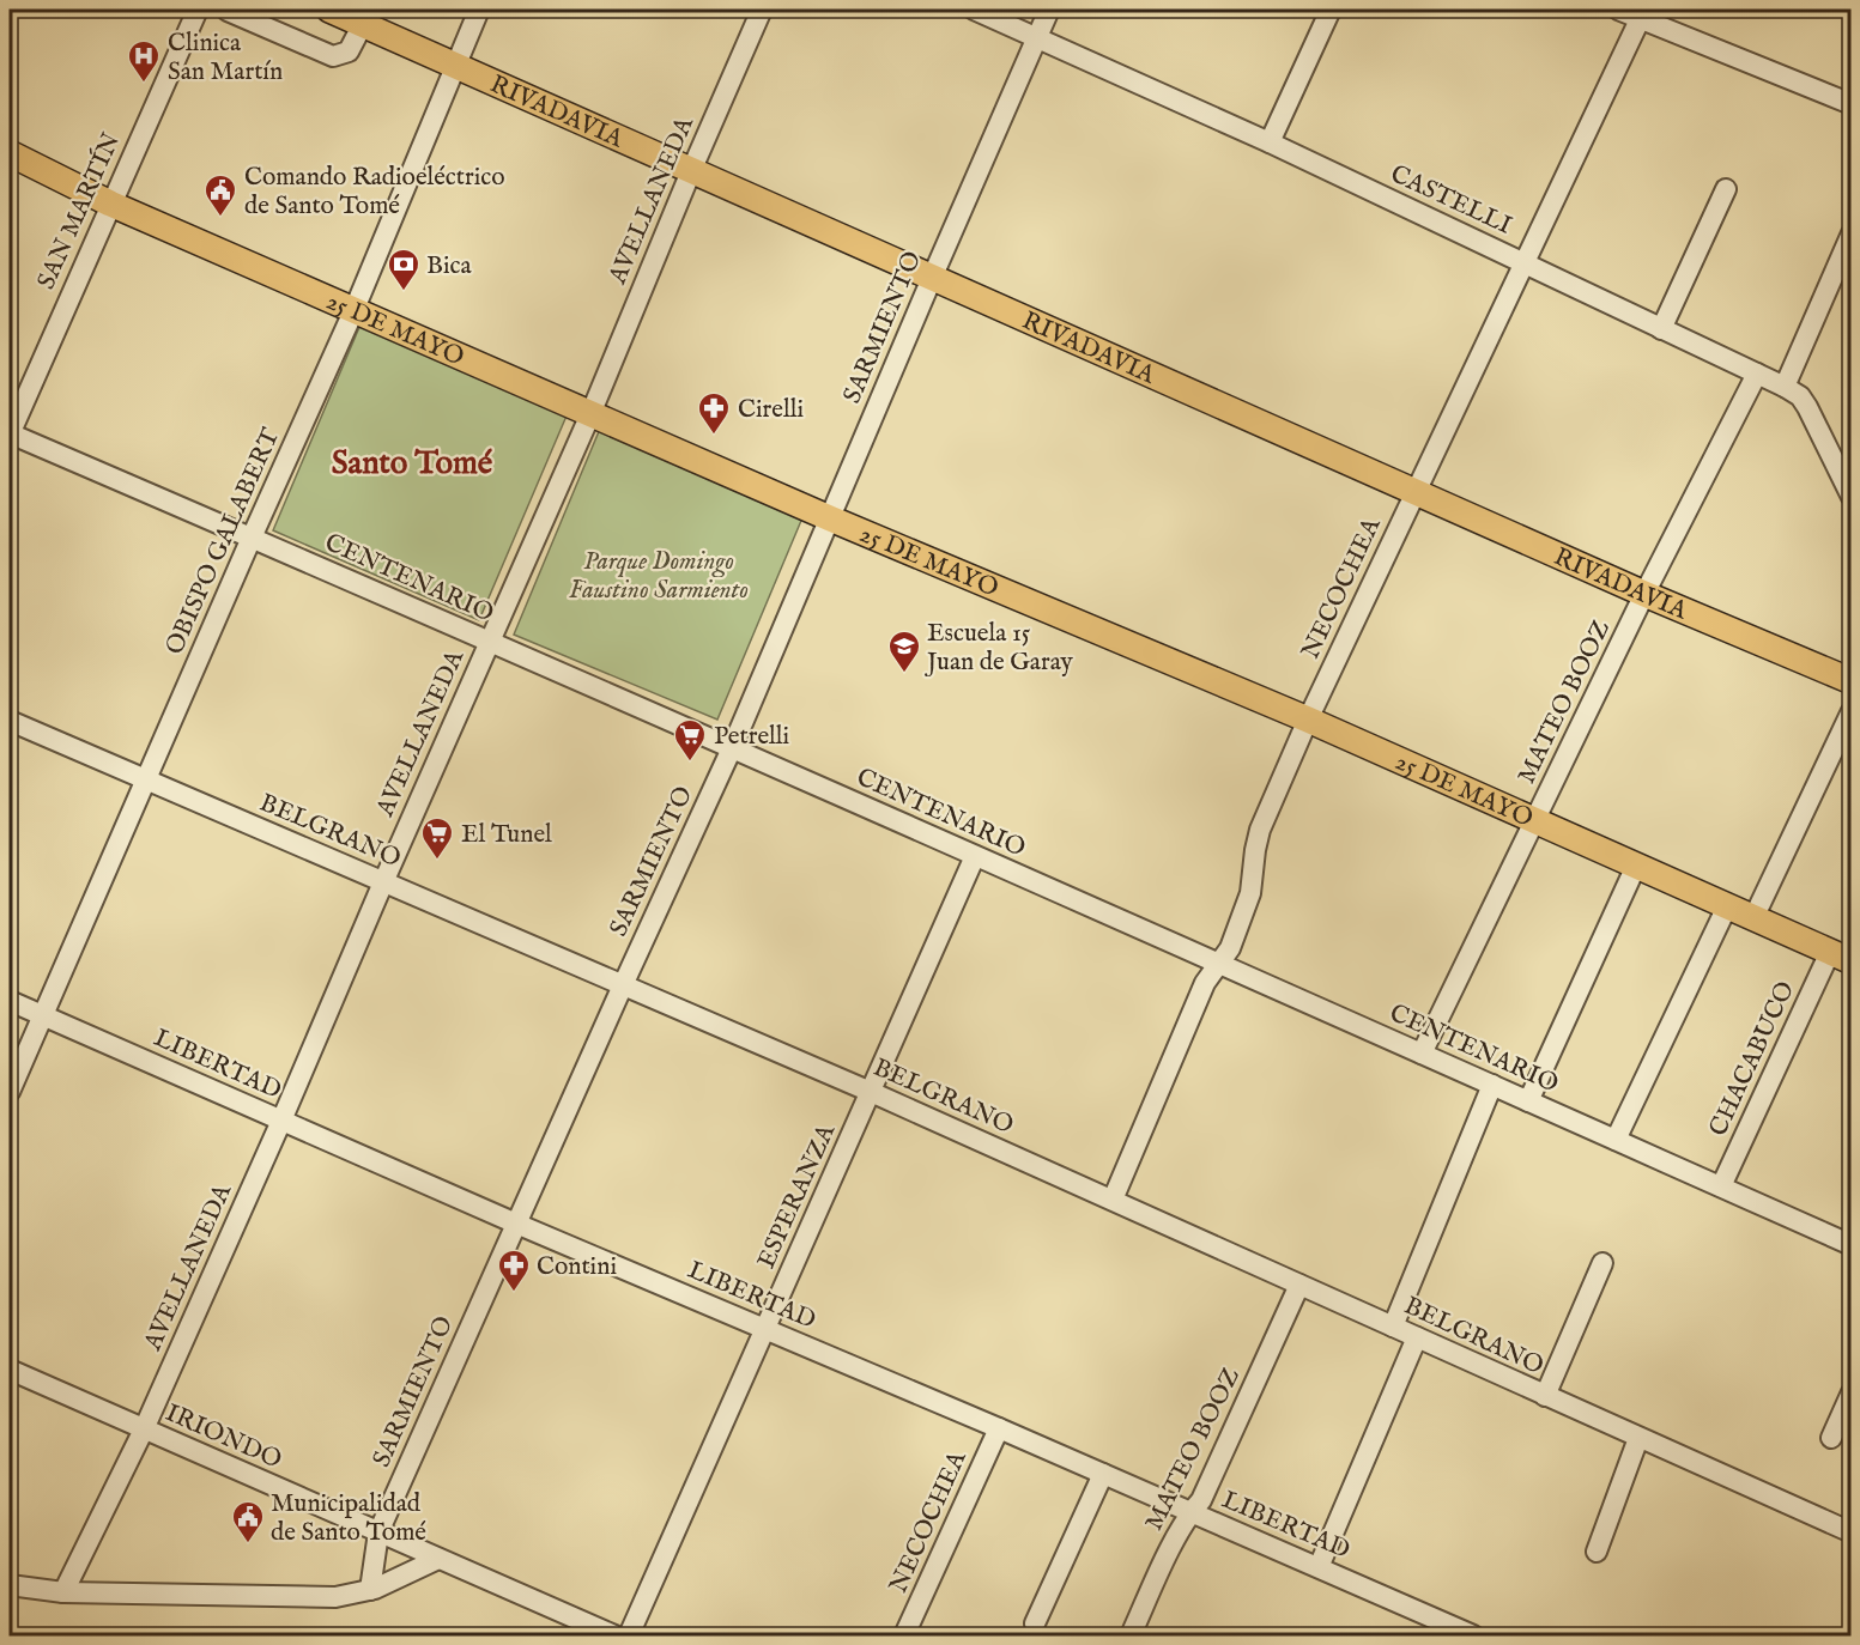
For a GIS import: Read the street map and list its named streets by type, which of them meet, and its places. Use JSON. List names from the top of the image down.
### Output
{
  "streets": {
    "main road": ["RIVADAVIA", "25 DE MAYO"],
    "street": [
      "CASTELLI",
      "AVELLANEDA",
      "SAN MARTÍN",
      "SARMIENTO",
      "OBISPO GALABERT",
      "CENTENARIO",
      "NECOCHEA",
      "MATEO BOOZ",
      "BELGRANO",
      "CHACABUCO",
      "LIBERTAD",
      "ESPERANZA",
      "IRIONDO"
    ]
  },
  "crossings": [
    ["RIVADAVIA", "AVELLANEDA"],
    ["RIVADAVIA", "SARMIENTO"],
    ["RIVADAVIA", "OBISPO GALABERT"],
    ["RIVADAVIA", "NECOCHEA"],
    ["RIVADAVIA", "MATEO BOOZ"],
    ["CASTELLI", "SARMIENTO"],
    ["CASTELLI", "NECOCHEA"],
    ["CASTELLI", "MATEO BOOZ"],
    ["AVELLANEDA", "25 DE MAYO"],
    ["AVELLANEDA", "CENTENARIO"],
    ["AVELLANEDA", "BELGRANO"],
    ["AVELLANEDA", "LIBERTAD"],
    ["AVELLANEDA", "IRIONDO"],
    ["SAN MARTÍN", "25 DE MAYO"],
    ["SAN MARTÍN", "CENTENARIO"],
    ["25 DE MAYO", "SARMIENTO"],
    ["25 DE MAYO", "OBISPO GALABERT"],
    ["25 DE MAYO", "NECOCHEA"],
    ["25 DE MAYO", "MATEO BOOZ"],
    ["25 DE MAYO", "CHACABUCO"],
    ["SARMIENTO", "CENTENARIO"],
    ["SARMIENTO", "BELGRANO"],
    ["SARMIENTO", "LIBERTAD"],
    ["SARMIENTO", "IRIONDO"],
    ["OBISPO GALABERT", "CENTENARIO"],
    ["OBISPO GALABERT", "BELGRANO"],
    ["OBISPO GALABERT", "LIBERTAD"],
    ["CENTENARIO", "NECOCHEA"],
    ["CENTENARIO", "MATEO BOOZ"],
    ["CENTENARIO", "CHACABUCO"],
    ["CENTENARIO", "ESPERANZA"],
    ["NECOCHEA", "BELGRANO"],
    ["NECOCHEA", "LIBERTAD"],
    ["MATEO BOOZ", "BELGRANO"],
    ["MATEO BOOZ", "LIBERTAD"],
    ["BELGRANO", "ESPERANZA"],
    ["LIBERTAD", "ESPERANZA"]
  ],
  "districts": ["Santo Tomé"],
  "parks": ["Parque Domingo Faustino Sarmiento"],
  "places": {
    "hospital": ["Clinica San Martín"],
    "public building": ["Comando Radioeléctrico de Santo Tomé", "Municipalidad de Santo Tomé"],
    "bank": ["Bica"],
    "pharmacy": ["Cirelli", "Contini"],
    "school or university": ["Escuela 15 Juan de Garay"],
    "supermarket": ["Petrelli", "El Tunel"]
  }
}
